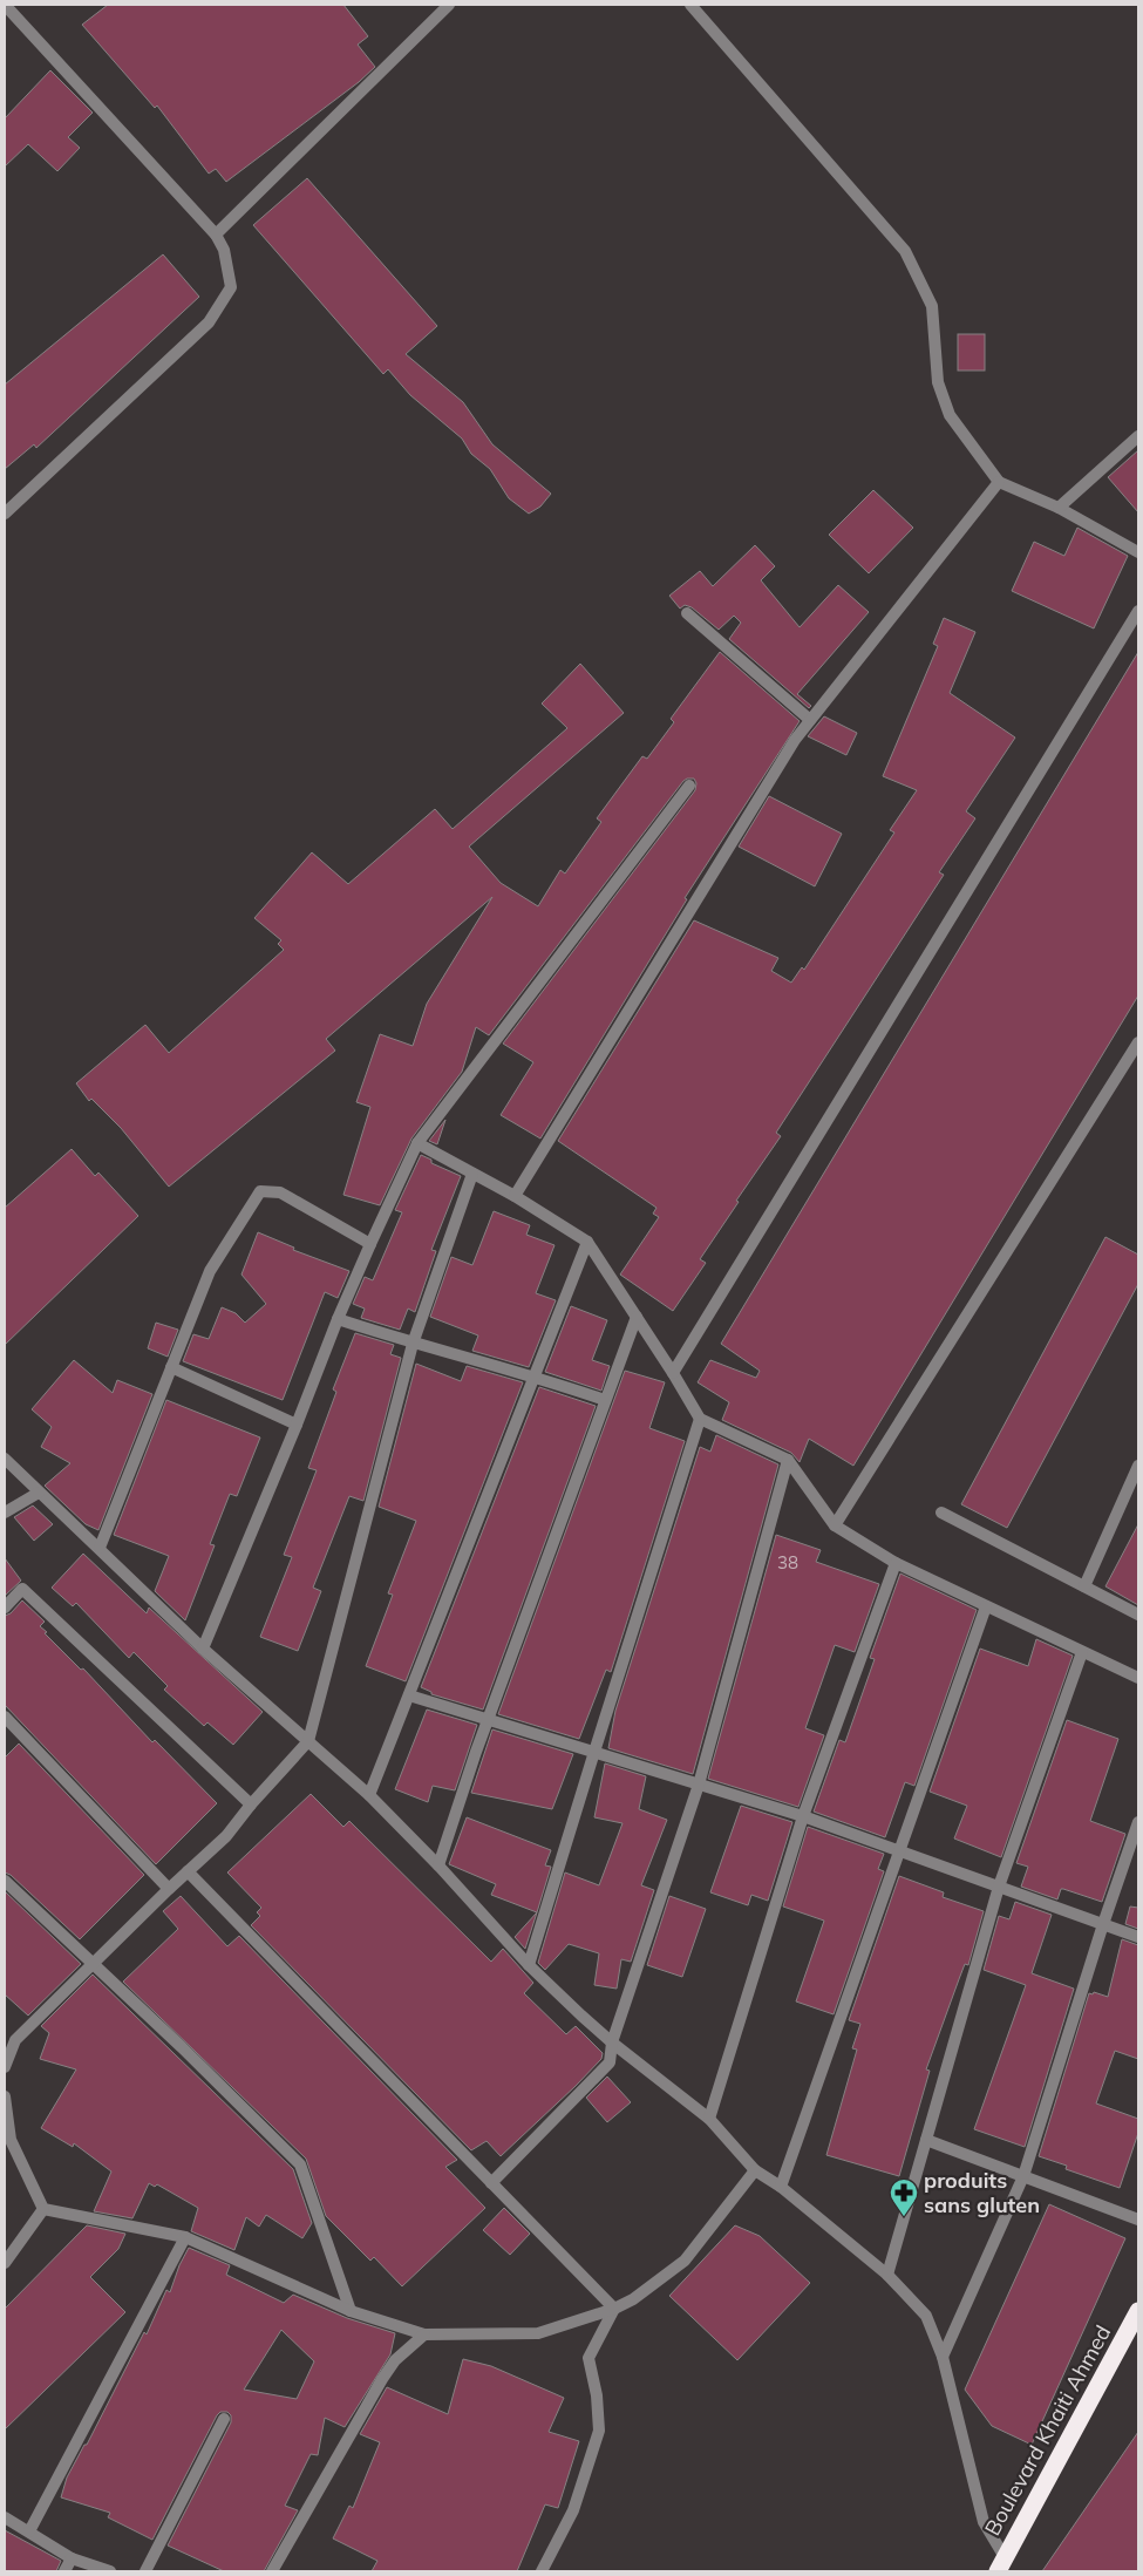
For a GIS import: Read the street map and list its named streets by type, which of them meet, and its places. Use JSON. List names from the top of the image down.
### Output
{
  "streets": {
    "highway": ["Boulevard Khaiti Ahmed"]
  },
  "places": {
    "pharmacy": ["produits sans gluten"]
  },
  "house_numbers": ["38"]
}
